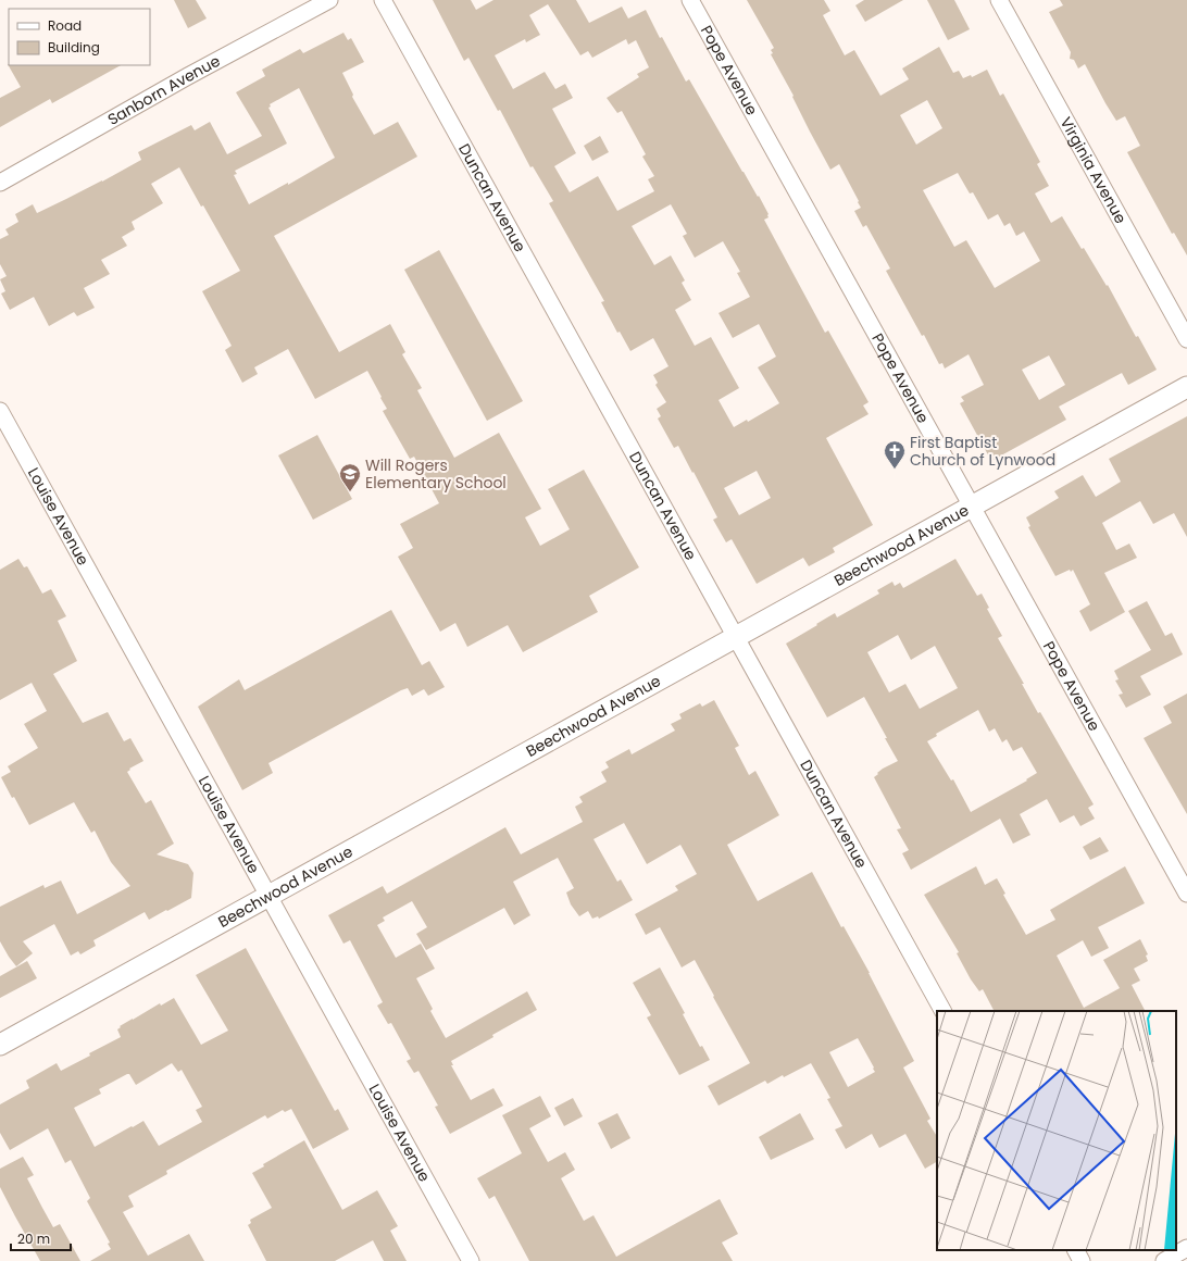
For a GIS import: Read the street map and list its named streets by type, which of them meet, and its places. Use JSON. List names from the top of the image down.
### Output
{
  "streets": {
    "street": [
      "Pope Avenue",
      "Sanborn Avenue",
      "Virginia Avenue",
      "Duncan Avenue",
      "Louise Avenue",
      "Beechwood Avenue"
    ]
  },
  "crossings": [
    ["Pope Avenue", "Beechwood Avenue"],
    ["Duncan Avenue", "Beechwood Avenue"],
    ["Louise Avenue", "Beechwood Avenue"]
  ],
  "places": {
    "church": ["First Baptist Church of Lynwood"],
    "school or university": ["Will Rogers Elementary School"]
  },
  "legend": ["Road", "Building"],
  "scale_bar": "20 m"
}
